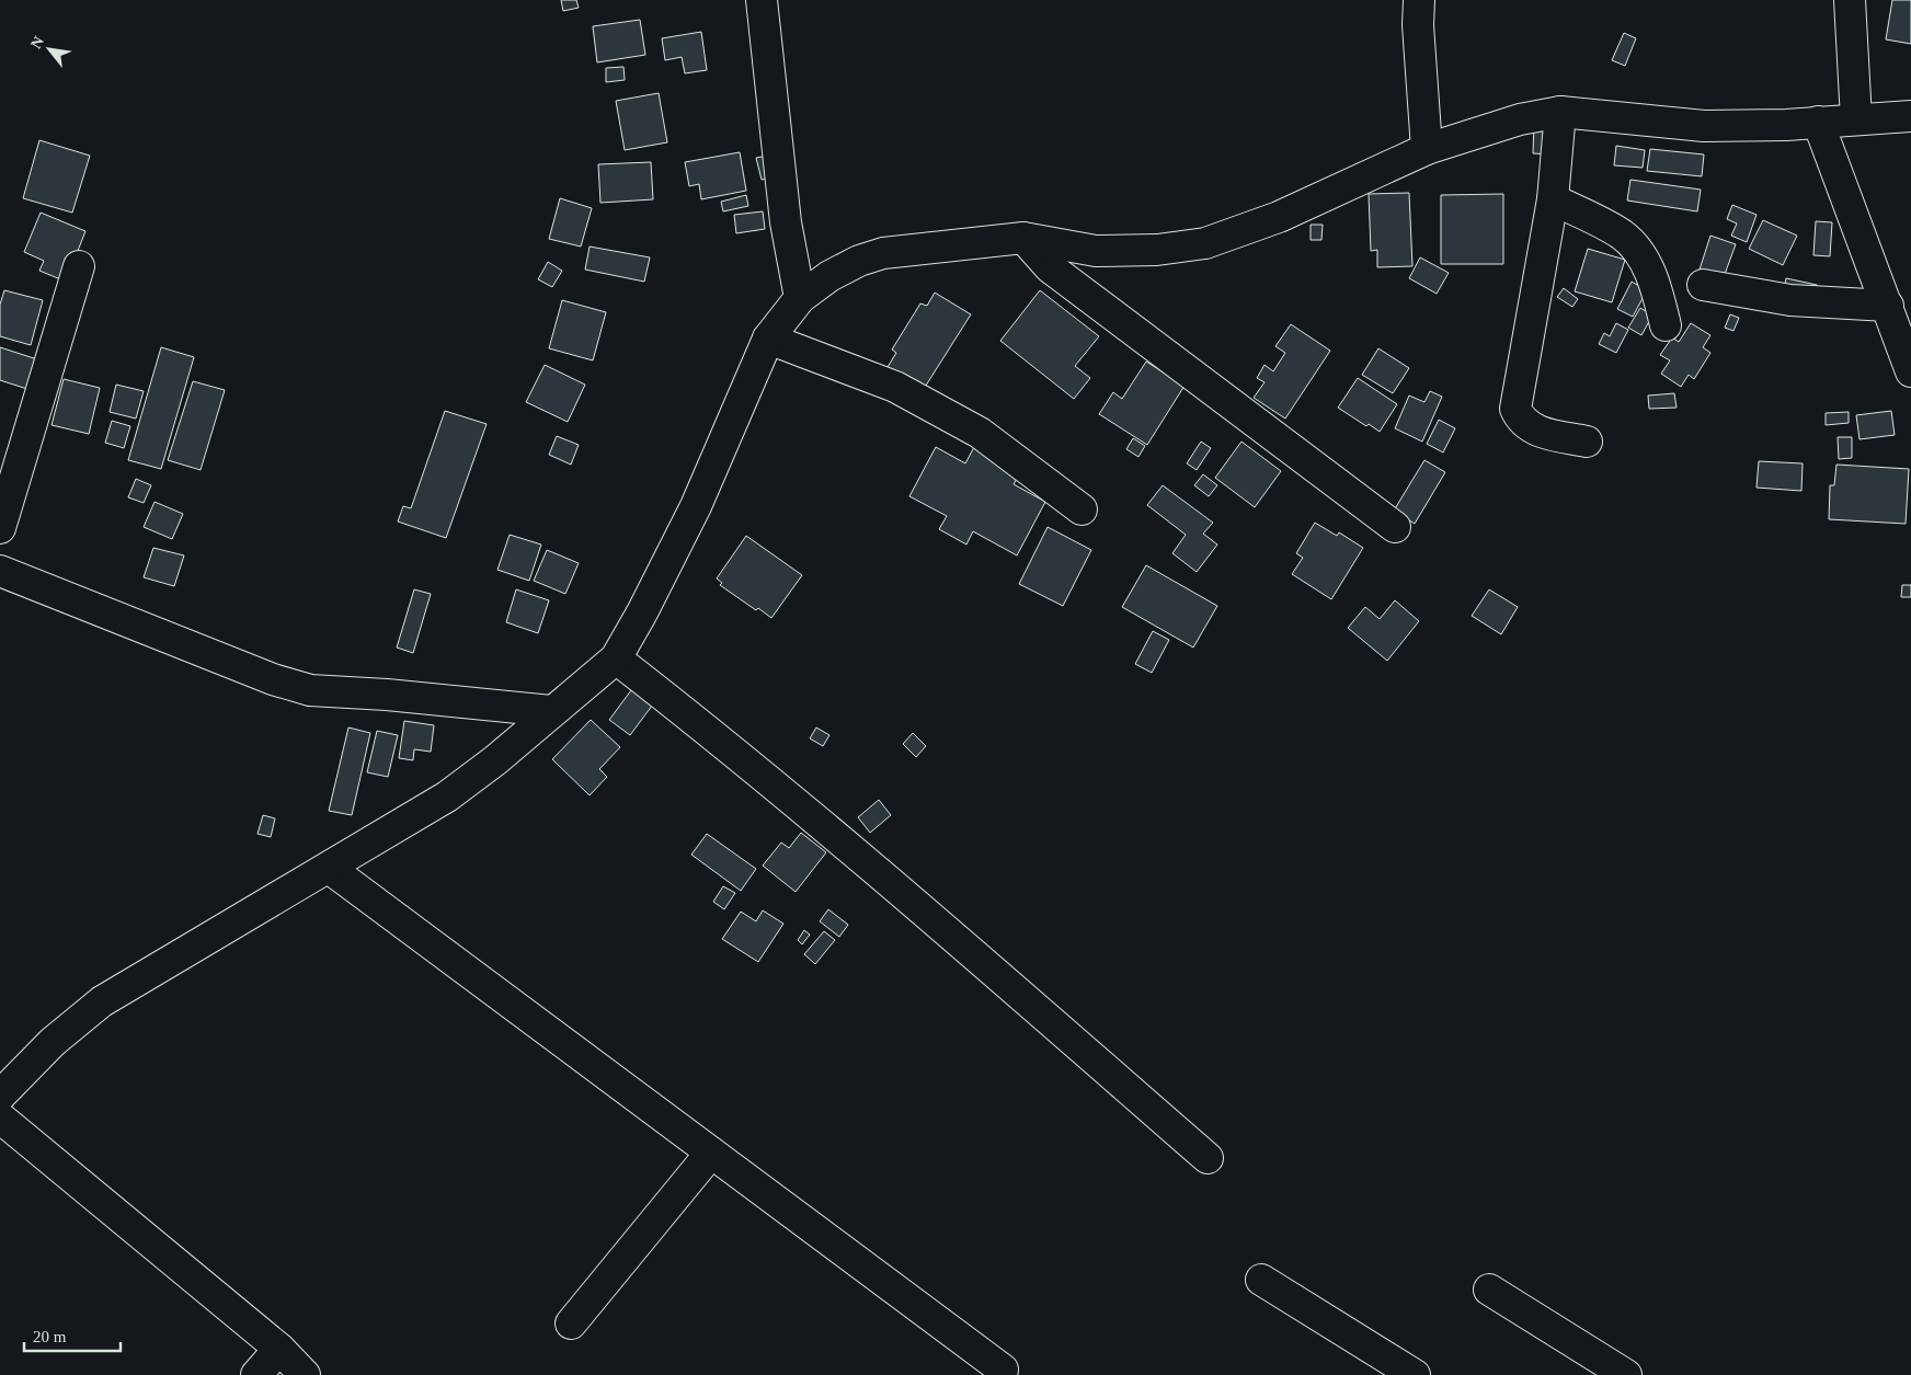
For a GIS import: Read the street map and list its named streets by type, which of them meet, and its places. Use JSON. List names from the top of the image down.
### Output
{
  "scale_bar": "20 m",
  "north": "top left"
}
